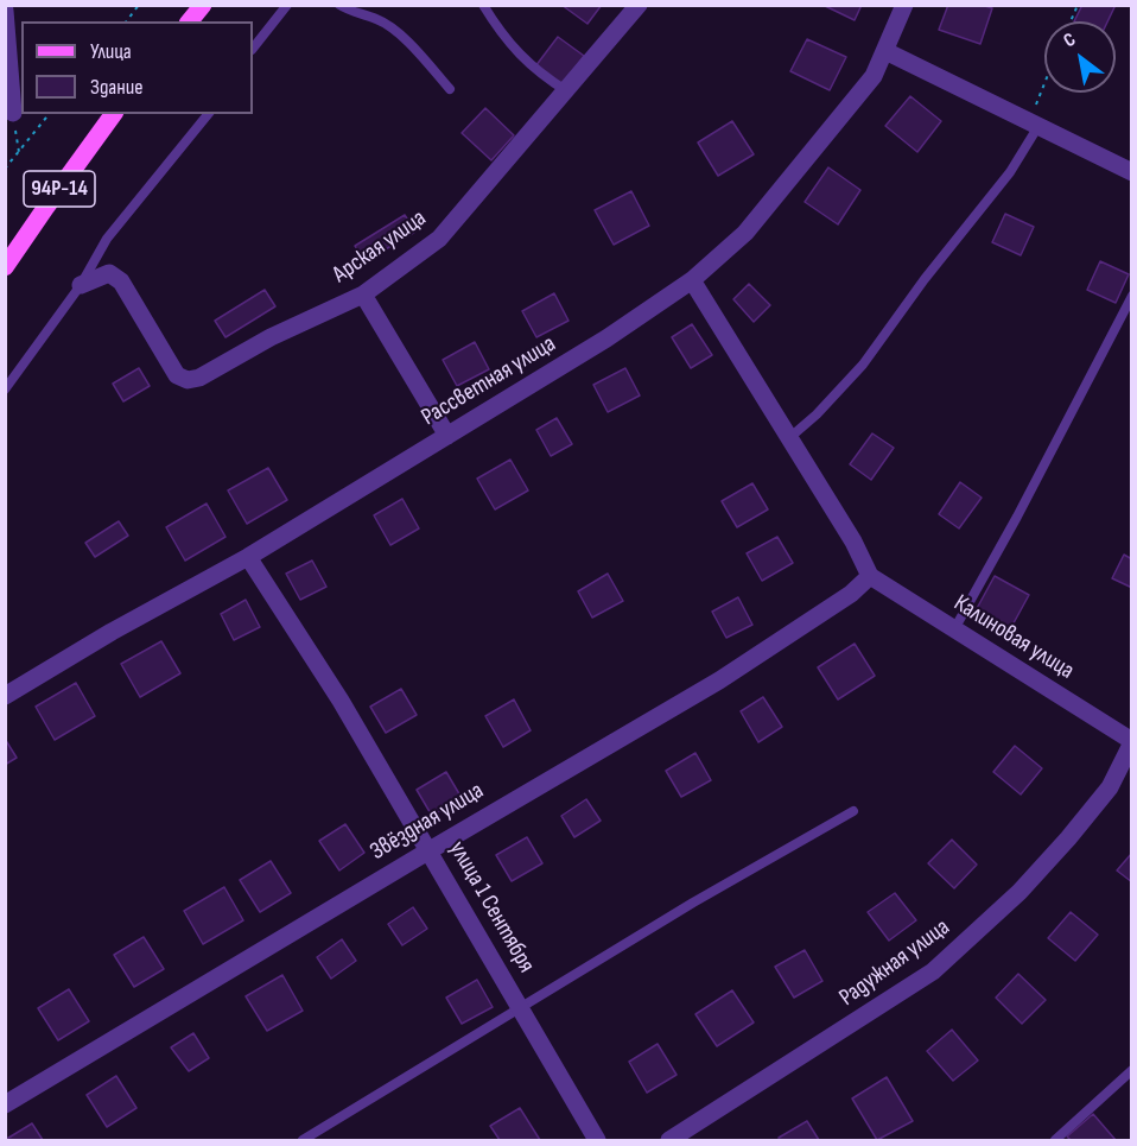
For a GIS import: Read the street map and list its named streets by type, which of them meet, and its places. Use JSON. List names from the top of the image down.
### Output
{
  "streets": {
    "main road": ["94Р-14"],
    "street": [
      "Арская улица",
      "Рассветная улица",
      "Калиновая улица",
      "Звёздная улица",
      "улица 1 Сентября",
      "Радужная улица"
    ]
  },
  "crossings": [
    ["Рассветная улица", "улица 1 Сентября"],
    ["Калиновая улица", "Звёздная улица"],
    ["Калиновая улица", "Радужная улица"],
    ["Звёздная улица", "улица 1 Сентября"]
  ],
  "legend": ["Улица", "Здание"],
  "north": "top left"
}
